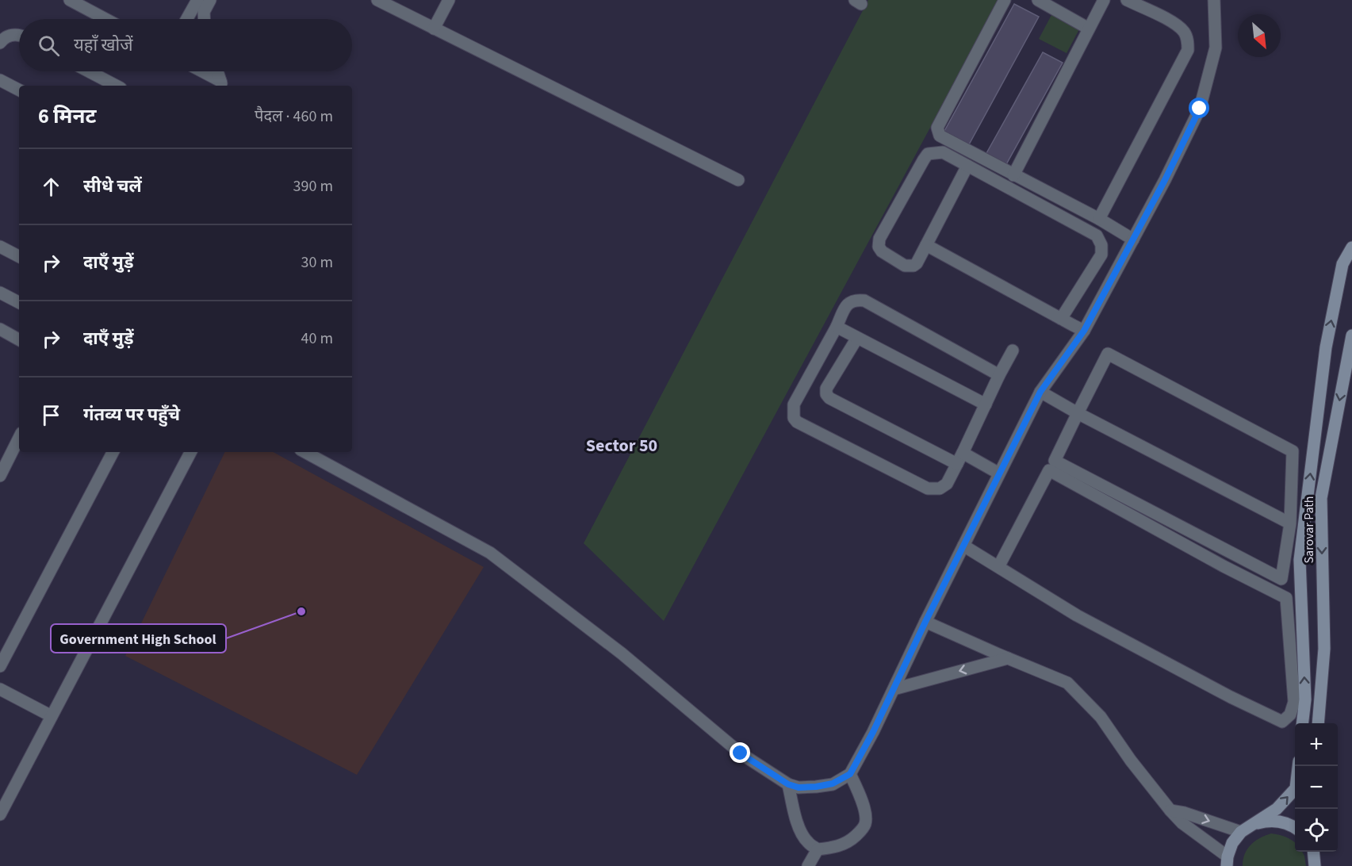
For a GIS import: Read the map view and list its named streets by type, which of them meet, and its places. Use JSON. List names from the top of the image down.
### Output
{
  "streets": {
    "main road": ["Sarovar Path"]
  },
  "districts": ["Sector 50"],
  "places": ["Government High School"],
  "north": "bottom right",
  "page": {
    "search": "यहाँ खोजें",
    "heading": ["6 मिनट", "पैदल · 460 m"],
    "list": [
      ["सीधे चलें", "390 m"],
      ["दाएँ मुड़ें", "30 m"],
      ["दाएँ मुड़ें", "40 m"],
      "गंतव्य पर पहुँचे"
    ],
    "map_buttons": ["+", "−"]
  }
}
